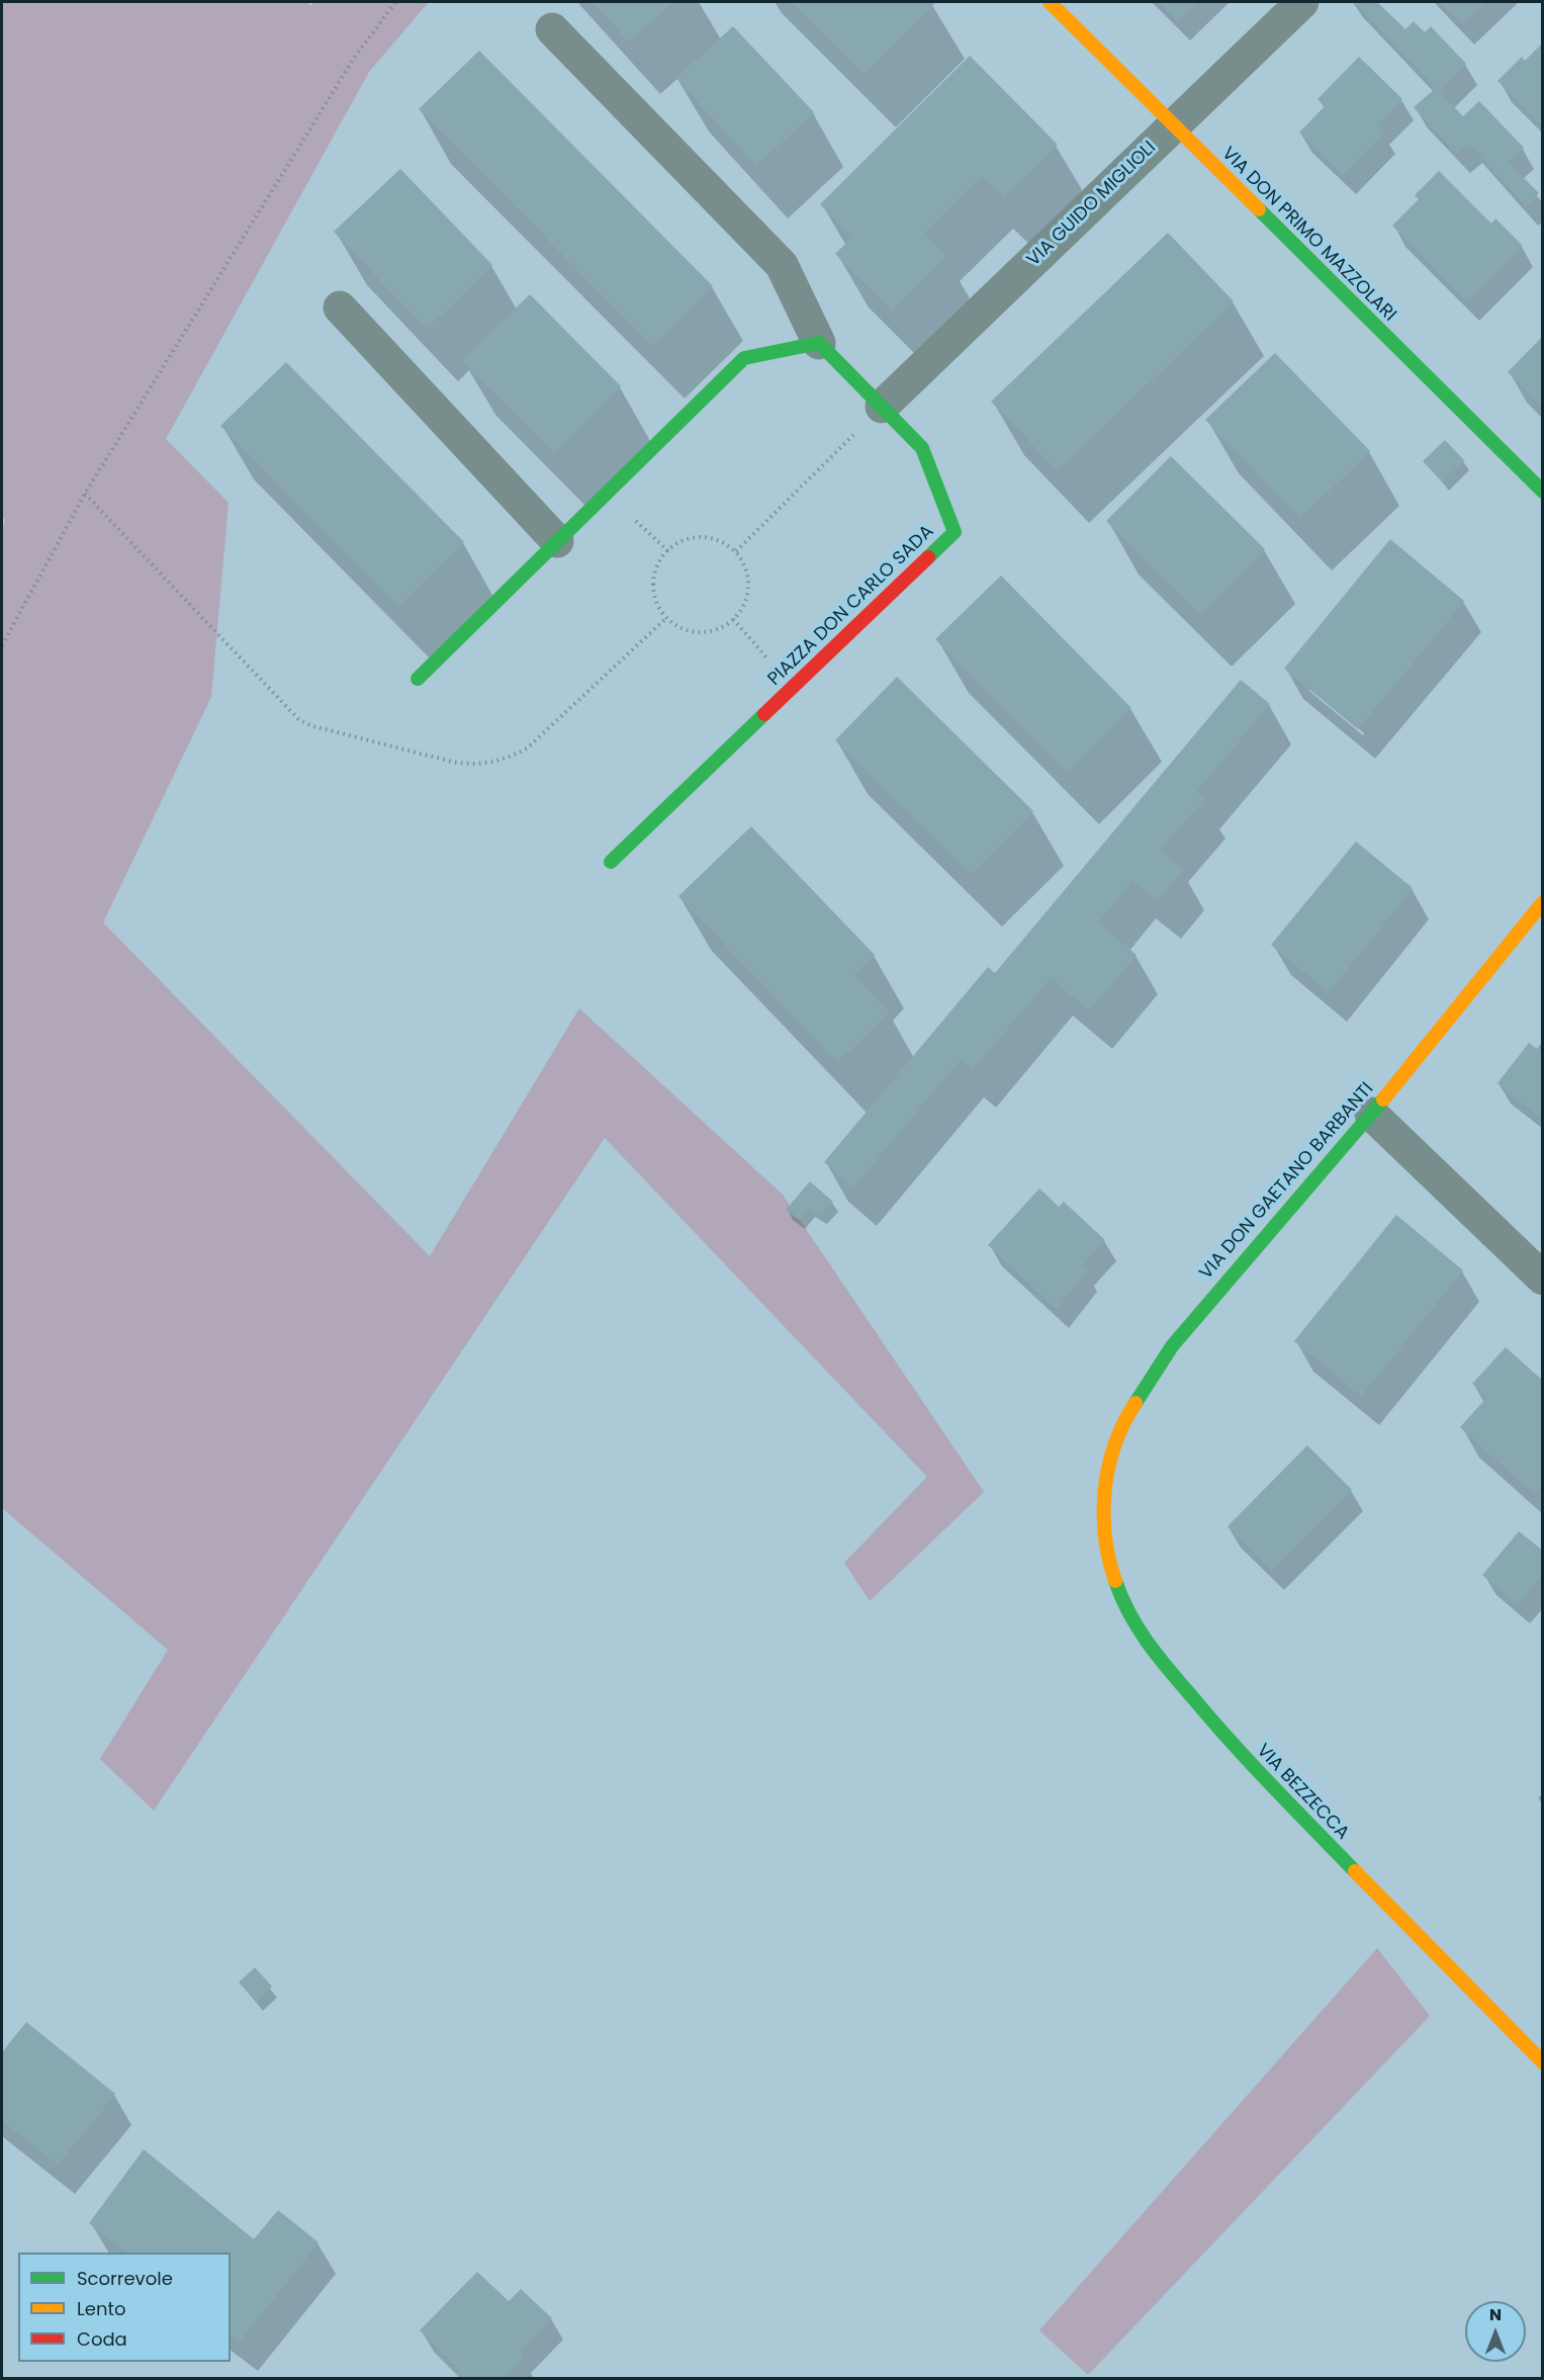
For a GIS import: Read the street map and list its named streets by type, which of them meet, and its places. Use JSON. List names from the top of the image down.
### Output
{
  "streets": {
    "street": [
      "VIA GUIDO MIGLIOLI",
      "VIA DON PRIMO MAZZOLARI",
      "PIAZZA DON CARLO SADA",
      "VIA DON GAETANO BARBANTI",
      "VIA BEZZECCA"
    ]
  },
  "crossings": [
    ["VIA GUIDO MIGLIOLI", "VIA DON PRIMO MAZZOLARI"],
    ["VIA GUIDO MIGLIOLI", "PIAZZA DON CARLO SADA"],
    ["VIA DON GAETANO BARBANTI", "VIA BEZZECCA"]
  ],
  "legend": ["Scorrevole", "Lento", "Coda"],
  "north": "top"
}
